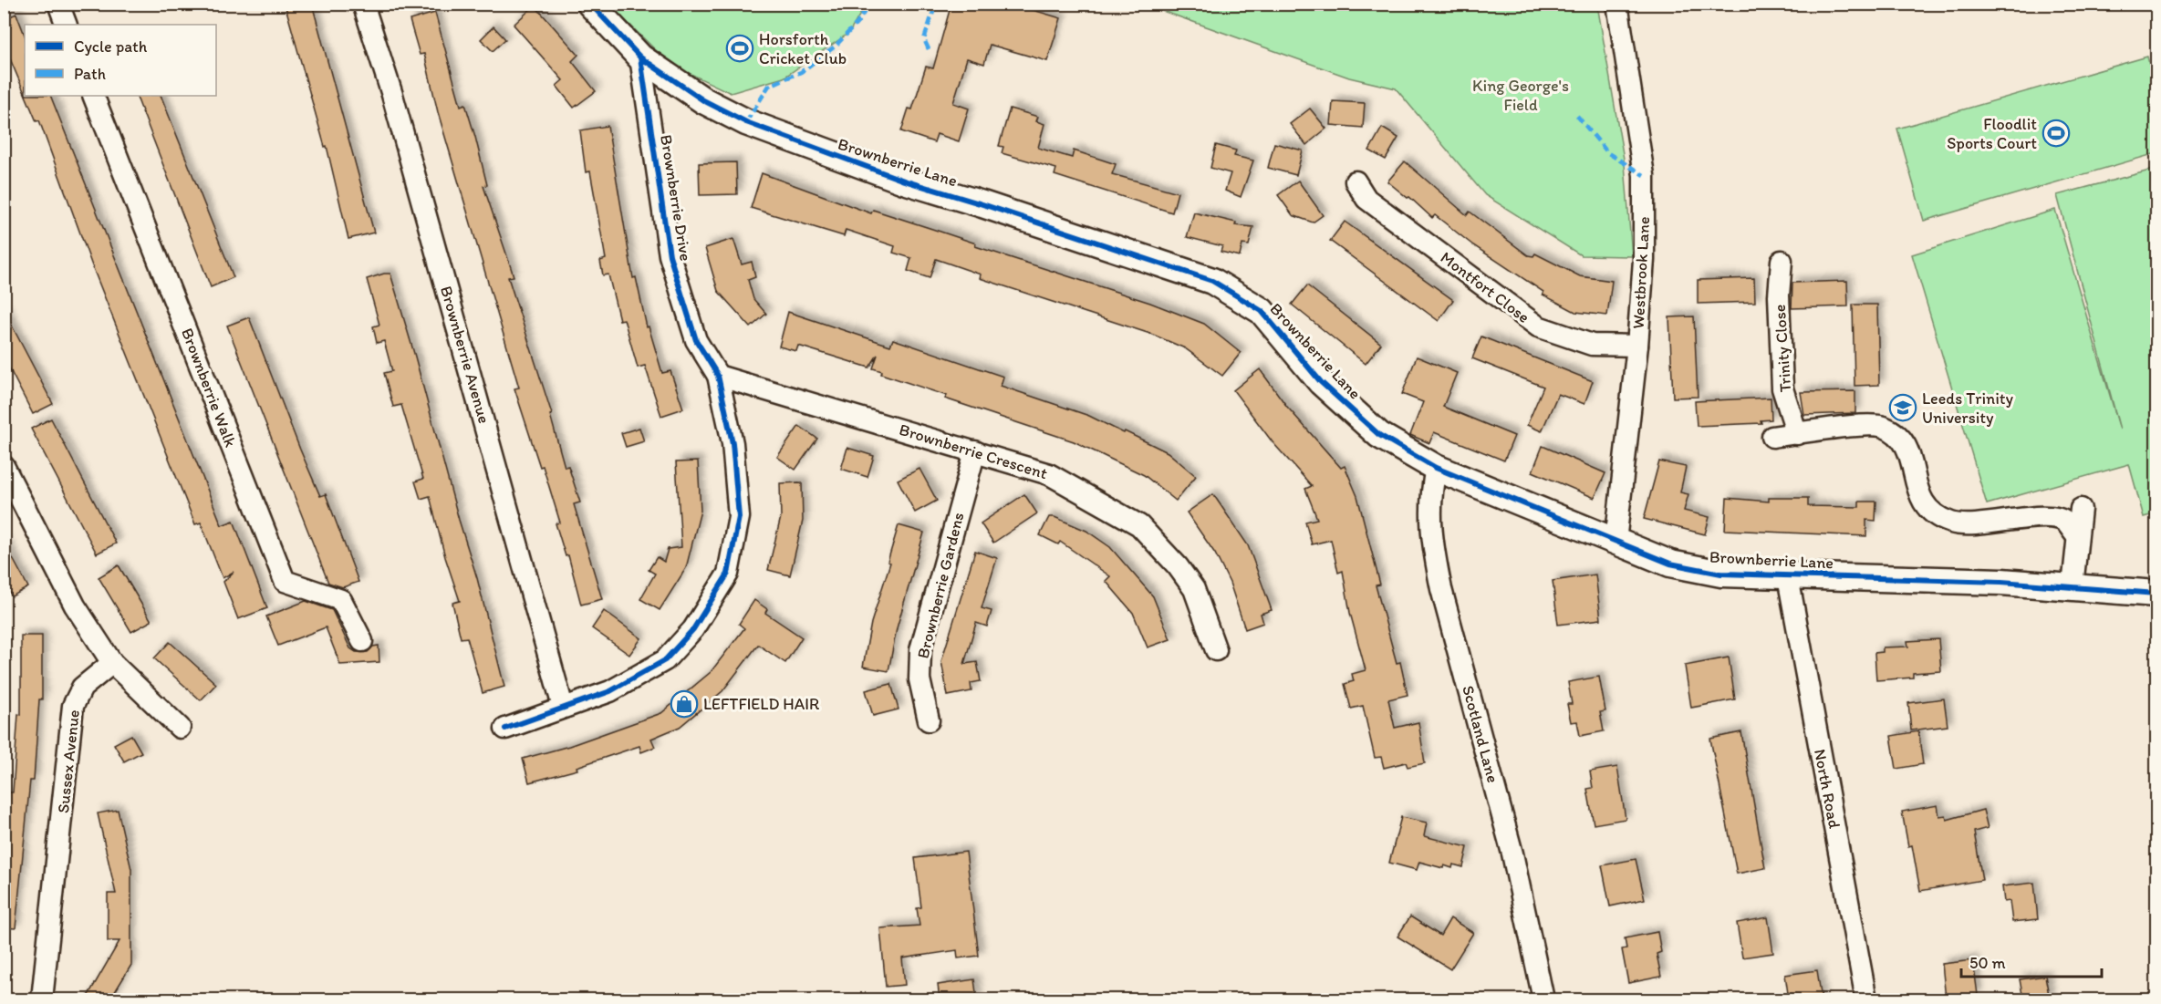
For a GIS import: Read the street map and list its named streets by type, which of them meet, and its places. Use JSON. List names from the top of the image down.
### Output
{
  "streets": {
    "street": [
      "Brownberrie Lane",
      "Brownberrie Drive",
      "Westbrook Lane",
      "Montfort Close",
      "Trinity Close",
      "Brownberrie Avenue",
      "Brownberrie Walk",
      "Brownberrie Crescent",
      "Brownberrie Gardens",
      "Scotland Lane",
      "Sussex Avenue",
      "North Road"
    ]
  },
  "crossings": [
    ["Brownberrie Lane", "Brownberrie Drive"],
    ["Brownberrie Lane", "Westbrook Lane"],
    ["Brownberrie Lane", "Scotland Lane"],
    ["Brownberrie Lane", "North Road"],
    ["Brownberrie Drive", "Brownberrie Avenue"],
    ["Brownberrie Drive", "Brownberrie Crescent"],
    ["Westbrook Lane", "Montfort Close"],
    ["Brownberrie Crescent", "Brownberrie Gardens"]
  ],
  "parks": ["King George's Field"],
  "places": {
    "sports": ["Horsforth Cricket Club", "Floodlit Sports Court"],
    "school or university": ["Leeds Trinity University"],
    "shop": ["LEFTFIELD HAIR"]
  },
  "legend": ["Cycle path", "Path"],
  "scale_bar": "50 m"
}
